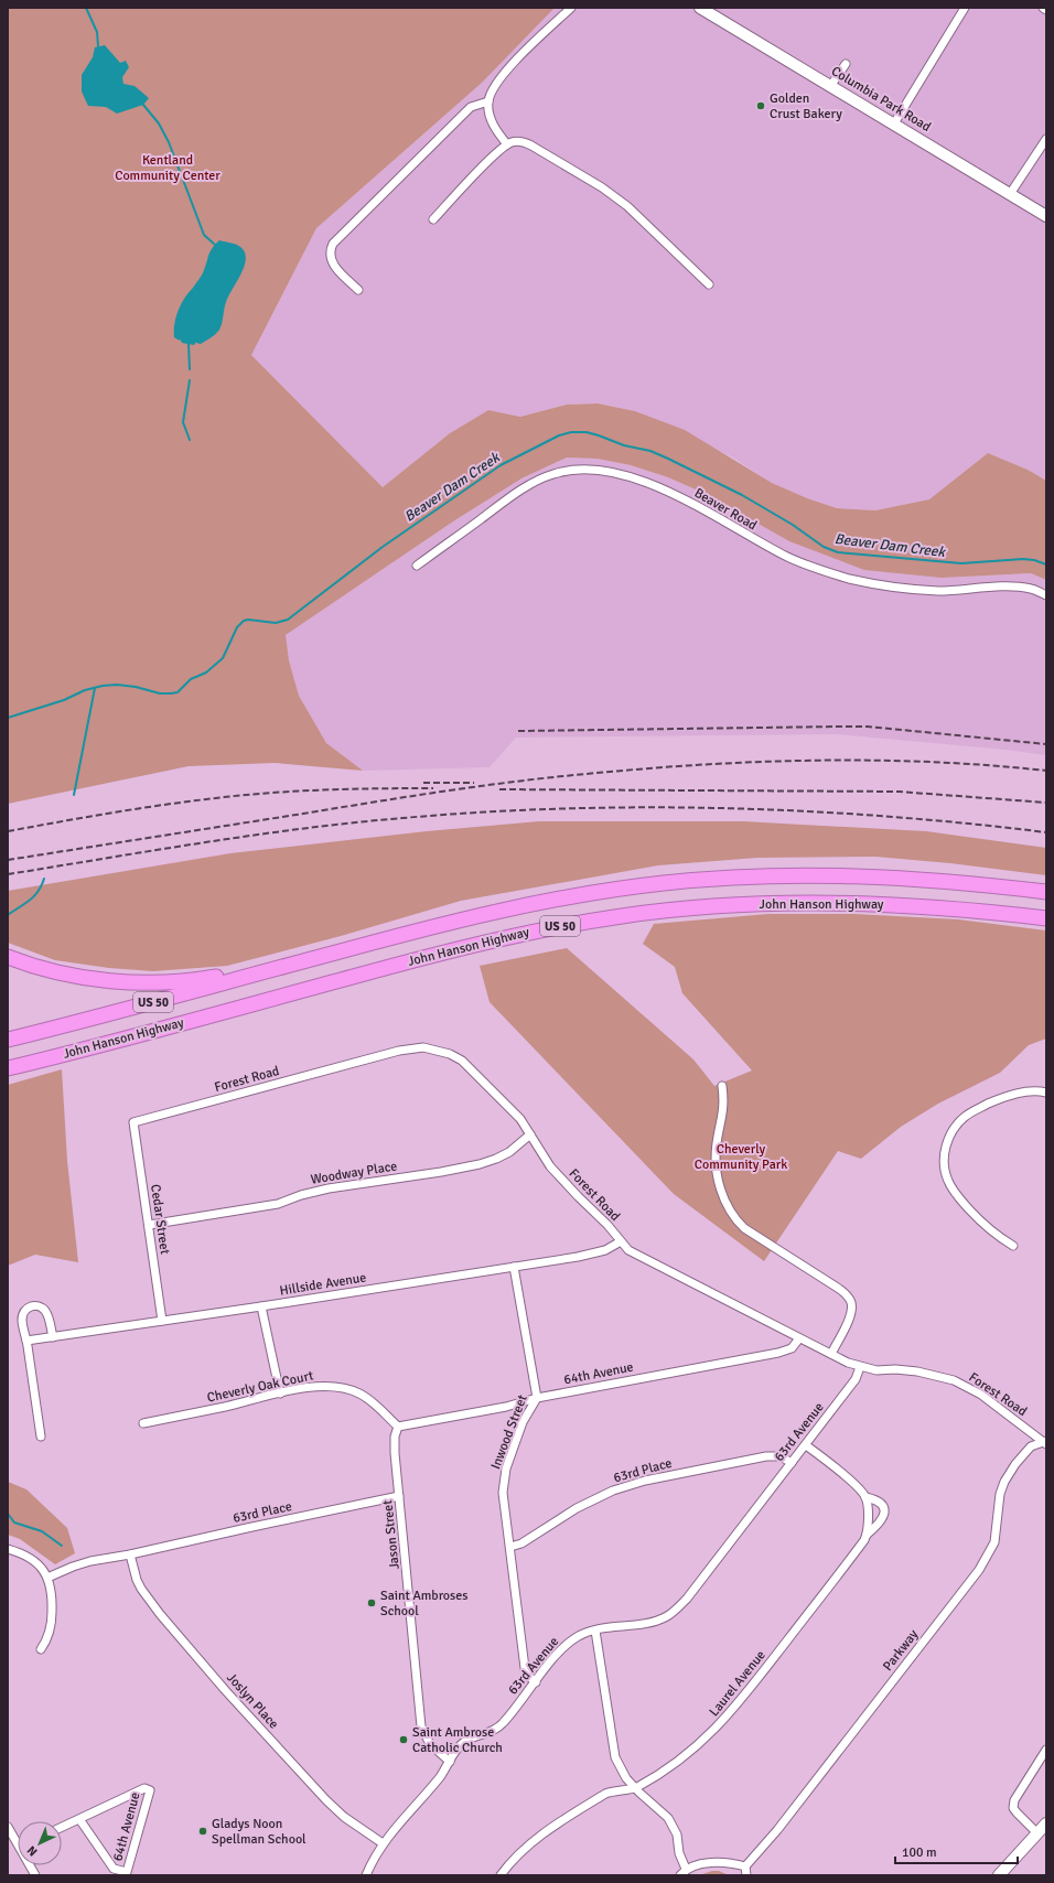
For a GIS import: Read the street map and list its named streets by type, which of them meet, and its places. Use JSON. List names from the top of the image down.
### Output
{
  "streets": {
    "highway": ["John Hanson Highway", "US 50"],
    "street": [
      "Columbia Park Road",
      "Beaver Road",
      "Forest Road",
      "Woodway Place",
      "Cedar Street",
      "Hillside Avenue",
      "64th Avenue",
      "Cheverly Oak Court",
      "Inwood Street",
      "63rd Avenue",
      "63rd Place",
      "Jason Street",
      "Parkway",
      "Laurel Avenue",
      "Joslyn Place"
    ]
  },
  "crossings": [
    ["Forest Road", "Woodway Place"],
    ["Forest Road", "Cedar Street"],
    ["Forest Road", "Hillside Avenue"],
    ["Forest Road", "64th Avenue"],
    ["Forest Road", "63rd Avenue"],
    ["Forest Road", "Parkway"],
    ["Woodway Place", "Cedar Street"],
    ["Cedar Street", "Hillside Avenue"],
    ["Hillside Avenue", "Inwood Street"],
    ["64th Avenue", "Cheverly Oak Court"],
    ["64th Avenue", "Inwood Street"],
    ["64th Avenue", "Jason Street"],
    ["Cheverly Oak Court", "Jason Street"],
    ["Inwood Street", "63rd Avenue"],
    ["Inwood Street", "63rd Place"],
    ["63rd Avenue", "63rd Place"],
    ["63rd Avenue", "Jason Street"],
    ["63rd Avenue", "Joslyn Place"],
    ["63rd Place", "Jason Street"],
    ["63rd Place", "Joslyn Place"]
  ],
  "water": ["Beaver Dam Creek"],
  "parks": ["Kentland Community Center", "Cheverly Community Park"],
  "places": [
    "Golden Crust Bakery",
    "Saint Ambroses School",
    "Saint Ambrose Catholic Church",
    "Gladys Noon Spellman School"
  ],
  "scale_bar": "100 m",
  "north": "bottom left"
}
